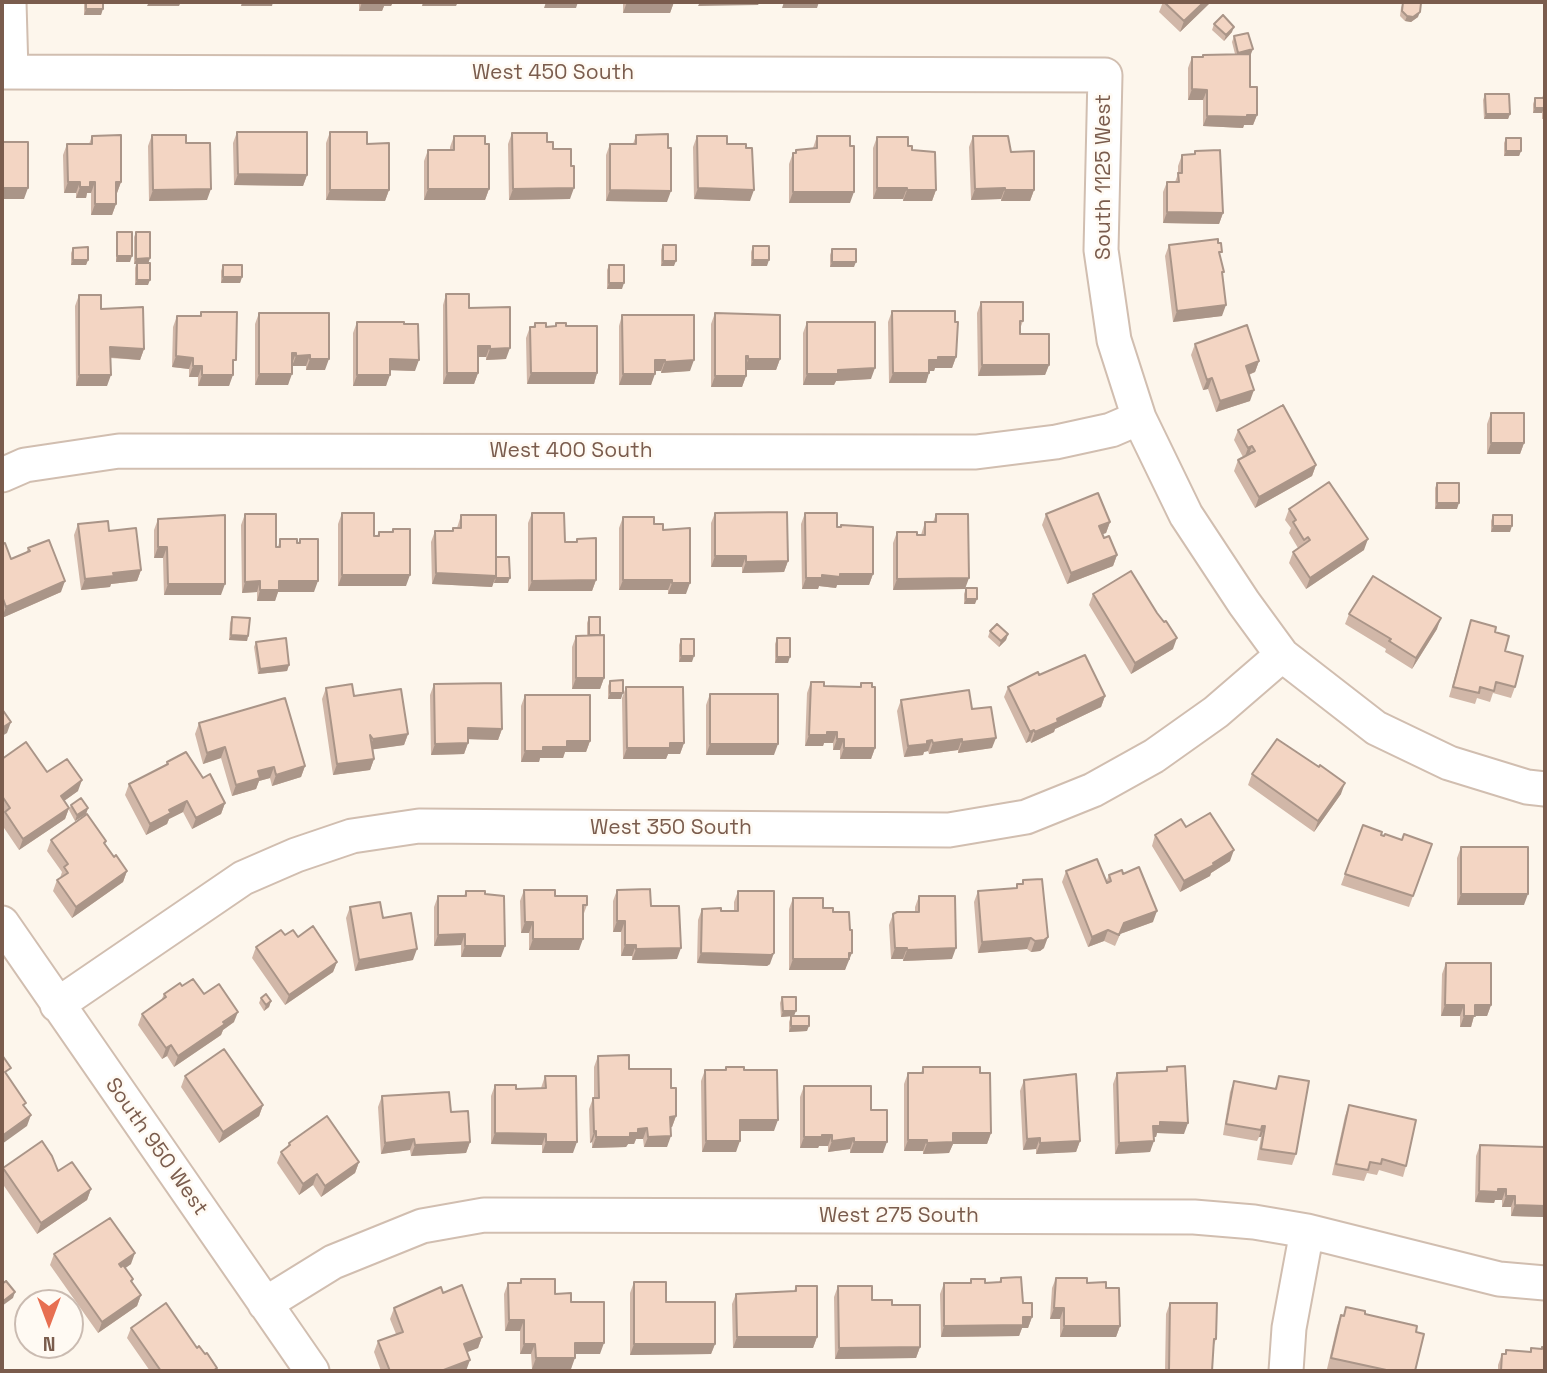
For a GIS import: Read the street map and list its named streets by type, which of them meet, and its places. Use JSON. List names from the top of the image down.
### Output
{
  "streets": {
    "street": [
      "West 450 South",
      "South 1125 West",
      "West 400 South",
      "West 350 South",
      "South 950 West",
      "West 275 South"
    ]
  },
  "crossings": [
    ["West 450 South", "South 1125 West"],
    ["South 1125 West", "West 400 South"],
    ["South 1125 West", "West 350 South"],
    ["West 350 South", "South 950 West"],
    ["South 950 West", "West 275 South"]
  ],
  "north": "bottom"
}
